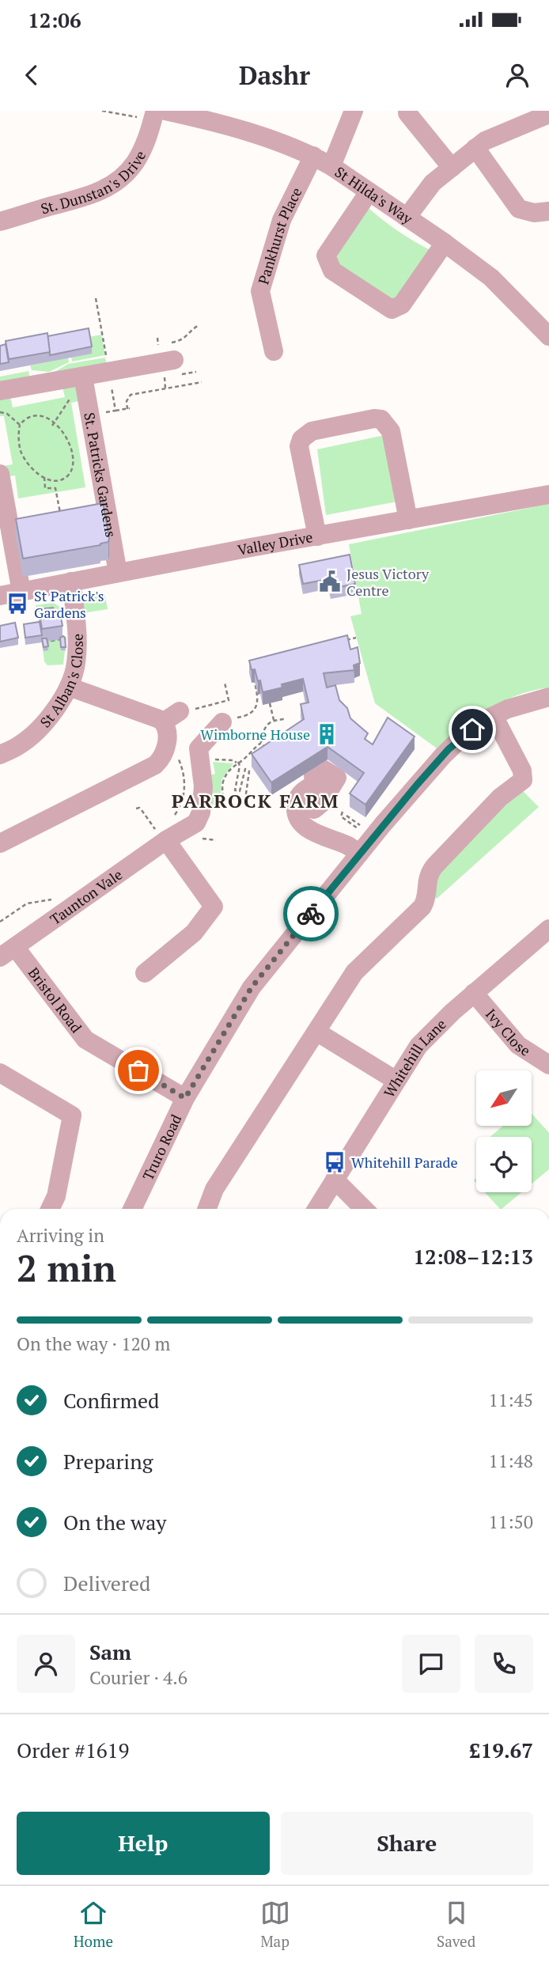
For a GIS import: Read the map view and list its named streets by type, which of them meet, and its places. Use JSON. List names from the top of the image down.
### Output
{
  "streets": {
    "street": [
      "St. Dunstan's Drive",
      "St Hilda's Way",
      "Pankhurst Place",
      "St. Patricks Gardens",
      "Valley Drive",
      "St Alban's Close",
      "Taunton Vale",
      "Bristol Road",
      "Ivy Close",
      "Whitehill Lane",
      "Truro Road"
    ]
  },
  "crossings": [
    ["St. Dunstan's Drive", "St Hilda's Way"],
    ["St Hilda's Way", "Pankhurst Place"],
    ["St. Patricks Gardens", "Valley Drive"],
    ["Valley Drive", "St Alban's Close"],
    ["Taunton Vale", "Bristol Road"],
    ["Bristol Road", "Truro Road"],
    ["Ivy Close", "Whitehill Lane"]
  ],
  "districts": ["PARROCK FARM"],
  "places": {
    "public building": ["Jesus Victory Centre"],
    "bus stop": ["St Patrick's Gardens", "Whitehill Parade"],
    "building": ["Wimborne House"]
  },
  "north": "bottom left",
  "page": {
    "status": "12:06",
    "header": "Dashr",
    "heading": ["2 min", "Arriving in", "12:08–12:13"],
    "panel": [
      "Sam",
      "Courier · 4.6",
      "Order #1619",
      "£19.67"
    ],
    "bar": "On the way · 120 m",
    "list": [
      ["Confirmed", "11:45"],
      ["Preparing", "11:48"],
      ["On the way", "11:50"],
      "Delivered"
    ],
    "buttons": ["Help", "Share"],
    "tabs": ["Home", "Map", "Saved"]
  }
}
